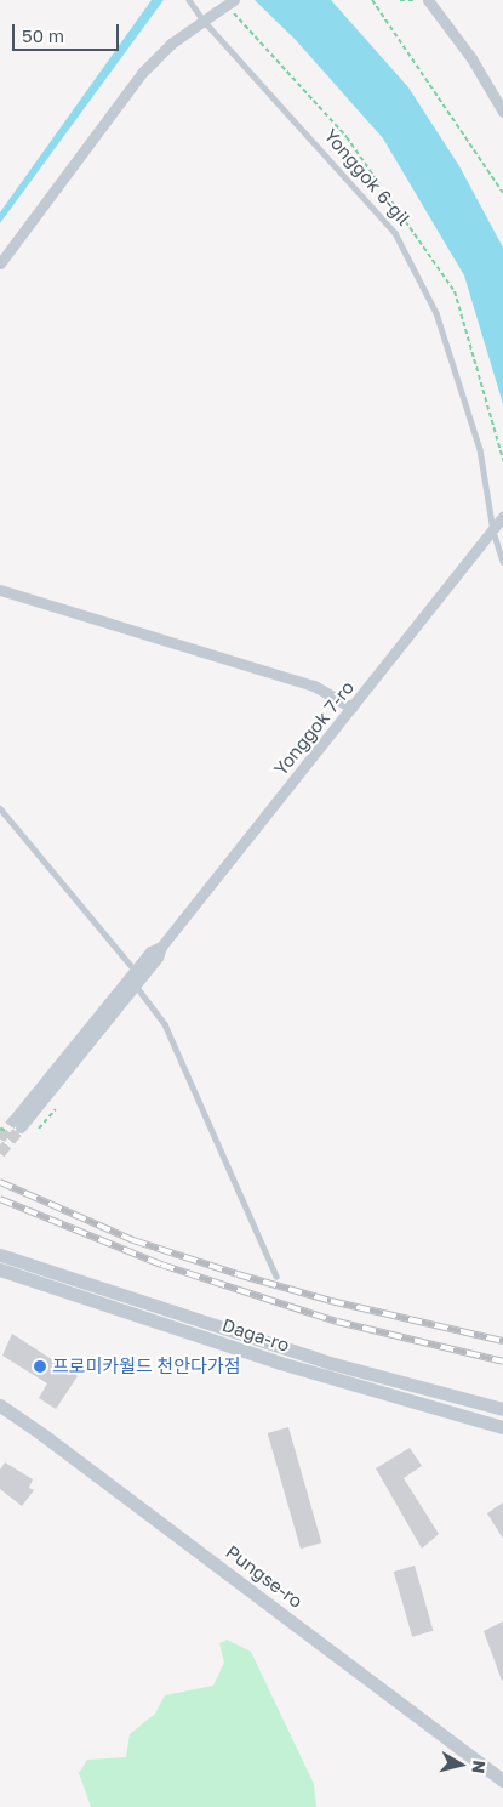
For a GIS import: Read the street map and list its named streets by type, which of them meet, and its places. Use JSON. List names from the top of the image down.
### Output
{
  "streets": {
    "street": ["Yonggok 7-ro", "Daga-ro", "Pungse-ro"],
    "lane": ["Yonggok 6-gil"]
  },
  "crossings": [
    ["Yonggok 6-gil", "Yonggok 7-ro"]
  ],
  "places": ["프로미카월드 천안다가점"],
  "scale_bar": "50 m",
  "north": "right"
}
